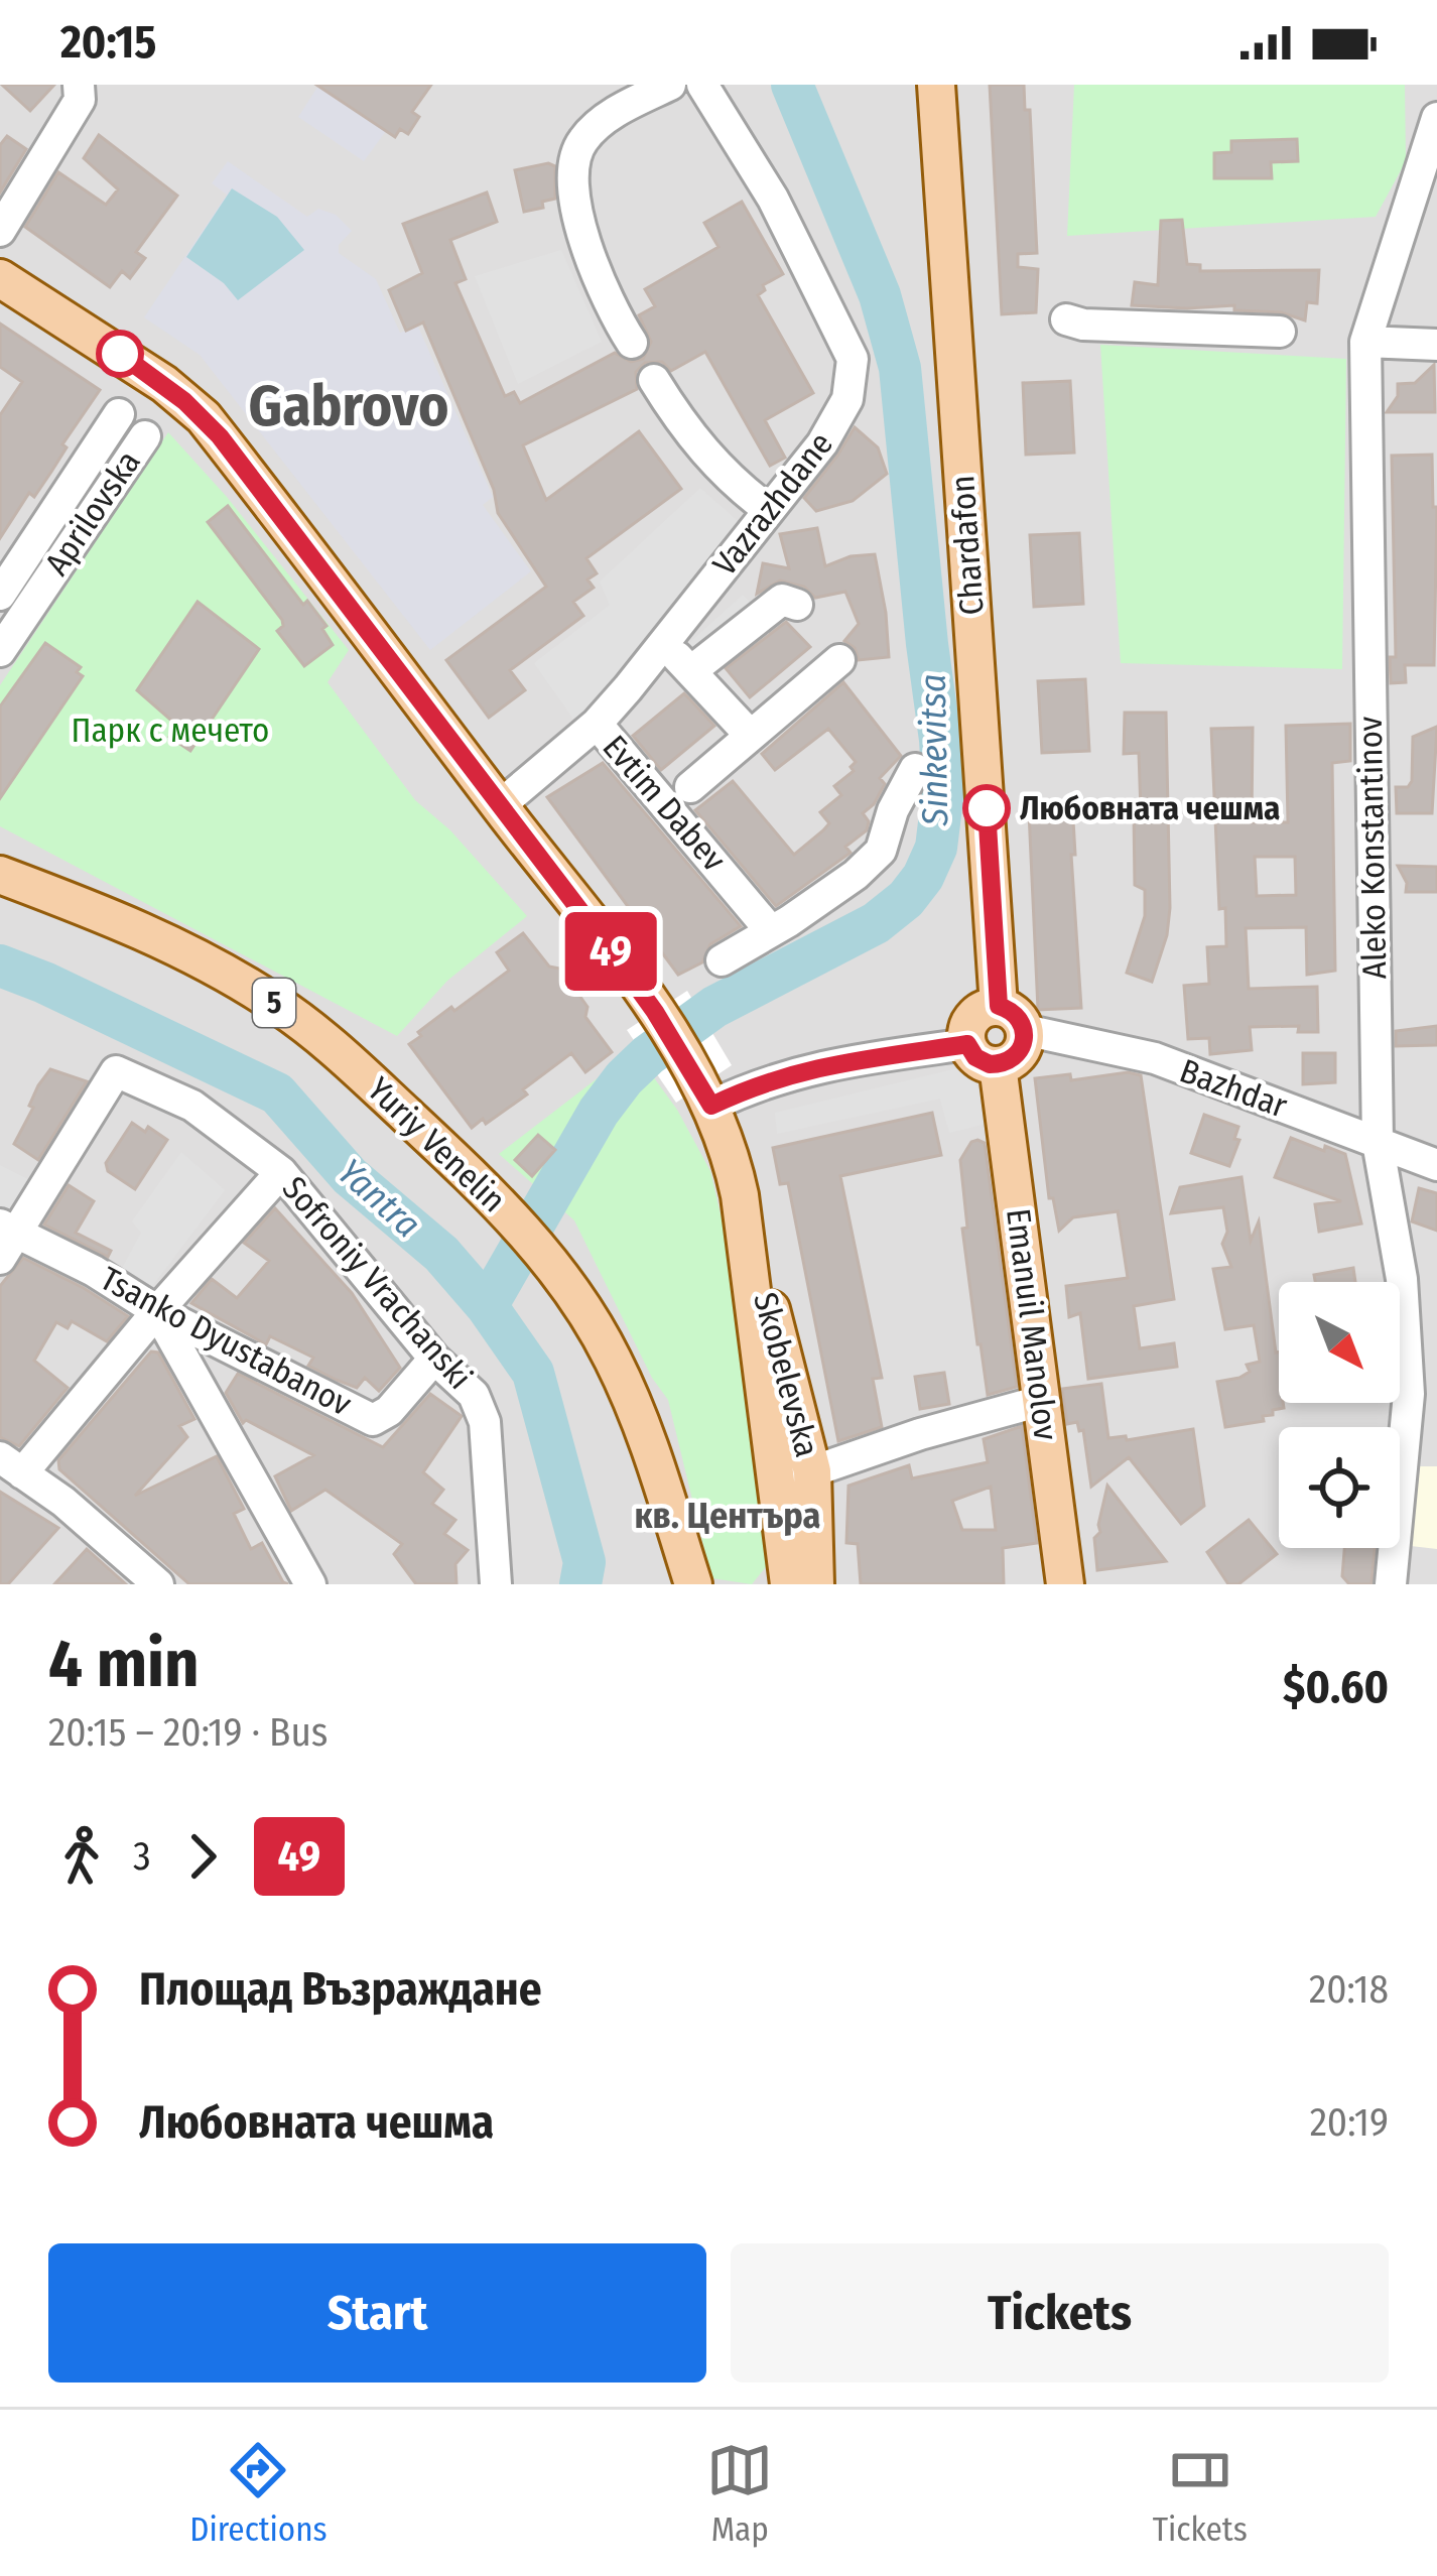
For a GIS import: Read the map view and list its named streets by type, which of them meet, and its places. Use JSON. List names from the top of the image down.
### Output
{
  "streets": {
    "main road": [
      "Chardafon",
      "5",
      "Yuriy Venelin",
      "Emanuil Manolov",
      "Skobelevska"
    ],
    "street": [
      "Vazrazhdane",
      "Aprilovska",
      "Evtim Dabev",
      "Aleko Konstantinov",
      "Bazhdar",
      "Sofroniy Vrachanski",
      "Tsanko Dyustabanov"
    ]
  },
  "crossings": [
    ["Vazrazhdane", "Evtim Dabev"],
    ["Vazrazhdane", "Skobelevska"],
    ["Chardafon", "Bazhdar"],
    ["Aleko Konstantinov", "Bazhdar"],
    ["Sofroniy Vrachanski", "Tsanko Dyustabanov"]
  ],
  "districts": ["Gabrovo", "кв. Центъра"],
  "water": ["Sinkevitsa", "Yantra"],
  "parks": ["Парк с мечето"],
  "places": ["Любовната чешма"],
  "lines": ["bus line 49"],
  "north": "bottom right",
  "page": {
    "status": "20:15",
    "on_map": "49",
    "heading": ["4 min", "20:15 – 20:19 · Bus", "$0.60"],
    "legs": ["3", "49"],
    "list": [
      {
        "name": "Площад Възраждане",
        "value": "20:18"
      },
      {
        "name": "Любовната чешма",
        "value": "20:19"
      }
    ],
    "buttons": ["Start", "Tickets"],
    "tabs": ["Directions", "Map", "Tickets"]
  }
}
